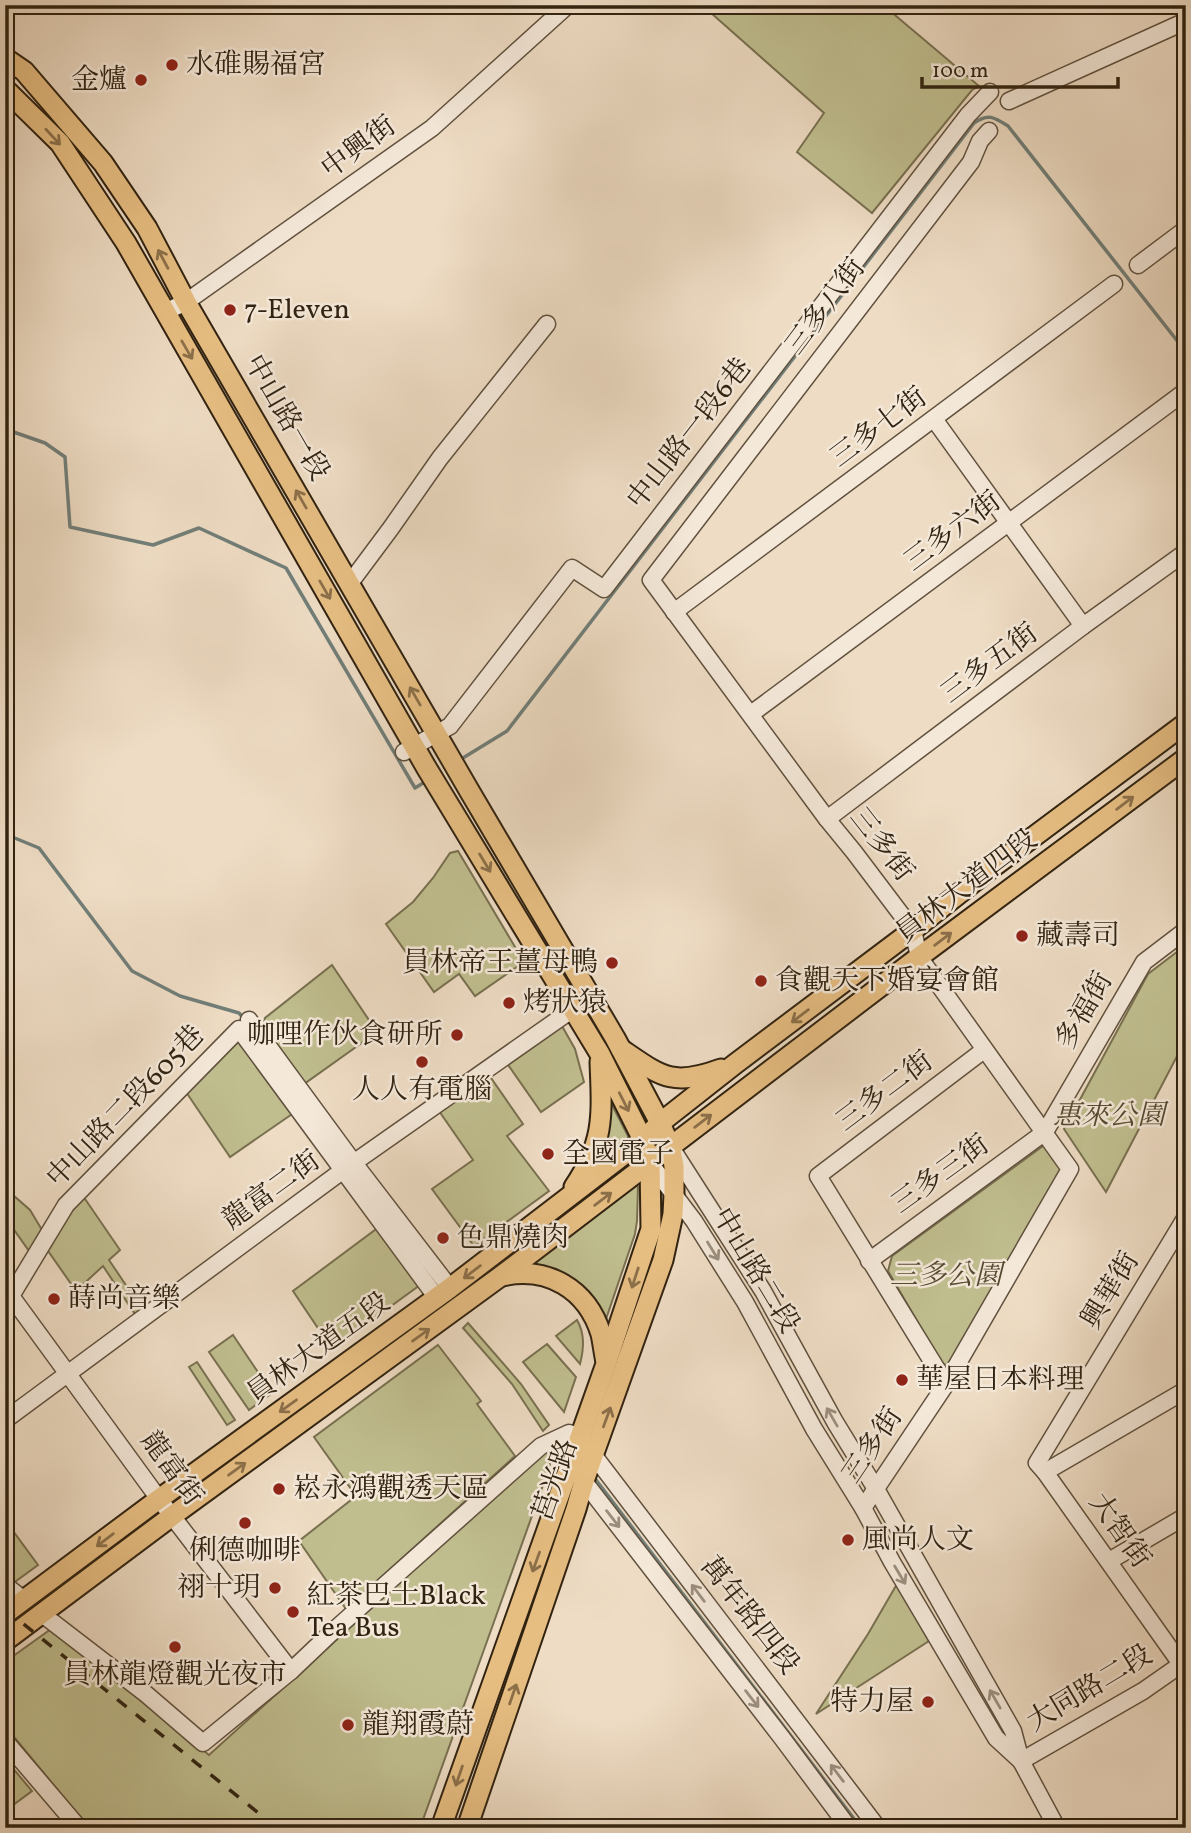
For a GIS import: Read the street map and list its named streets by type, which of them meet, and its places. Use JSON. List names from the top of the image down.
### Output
{
  "streets": {
    "main road": [
      "中山路一段",
      "員林大道四段",
      "中山路二段",
      "員林大道五段",
      "莒光路"
    ],
    "street": [
      "中興街",
      "三多八街",
      "三多七街",
      "中山路一段6巷",
      "三多六街",
      "三多五街",
      "三多街",
      "多福街",
      "三多二街",
      "中山路二段605巷",
      "三多三街",
      "龍富二街",
      "興華街",
      "龍富街",
      "大智街",
      "萬年路四段",
      "大同路二段"
    ]
  },
  "crossings": [
    ["中興街", "中山路一段"],
    ["三多八街", "三多街"],
    ["中山路一段", "中山路一段6巷"],
    ["中山路一段", "中山路二段"],
    ["三多七街", "三多街"],
    ["三多六街", "三多街"],
    ["三多五街", "三多街"],
    ["三多街", "員林大道四段"],
    ["三多街", "多福街"],
    ["三多街", "三多二街"],
    ["三多街", "三多三街"],
    ["三多街", "中山路二段"],
    ["員林大道四段", "中山路二段"],
    ["員林大道四段", "員林大道五段"],
    ["員林大道四段", "莒光路"],
    ["多福街", "三多三街"],
    ["三多二街", "三多三街"],
    ["中山路二段605巷", "龍富二街"],
    ["中山路二段605巷", "龍富街"],
    ["龍富二街", "中山路二段"],
    ["龍富二街", "龍富街"],
    ["中山路二段", "員林大道五段"],
    ["中山路二段", "莒光路"],
    ["中山路二段", "大同路二段"],
    ["興華街", "大智街"],
    ["員林大道五段", "龍富街"],
    ["員林大道五段", "莒光路"],
    ["莒光路", "萬年路四段"],
    ["大智街", "大同路二段"]
  ],
  "parks": ["惠來公園", "三多公園"],
  "places": [
    "水碓賜福宮",
    "金爐",
    "7-Eleven",
    "藏壽司",
    "員林帝王薑母鴨",
    "食觀天下婚宴會館",
    "烤狀猿",
    "咖哩作伙食研所",
    "人人有電腦",
    "全國電子",
    "色鼎燒肉",
    "蒔尚音樂",
    "華屋日本料理",
    "崧永鴻觀透天區",
    "俐德咖啡",
    "風尚人文",
    "祤十玥",
    "紅茶巴士Black Tea Bus",
    "員林龍燈觀光夜市",
    "特力屋",
    "龍翔霞蔚"
  ],
  "scale_bar": "100 m"
}
